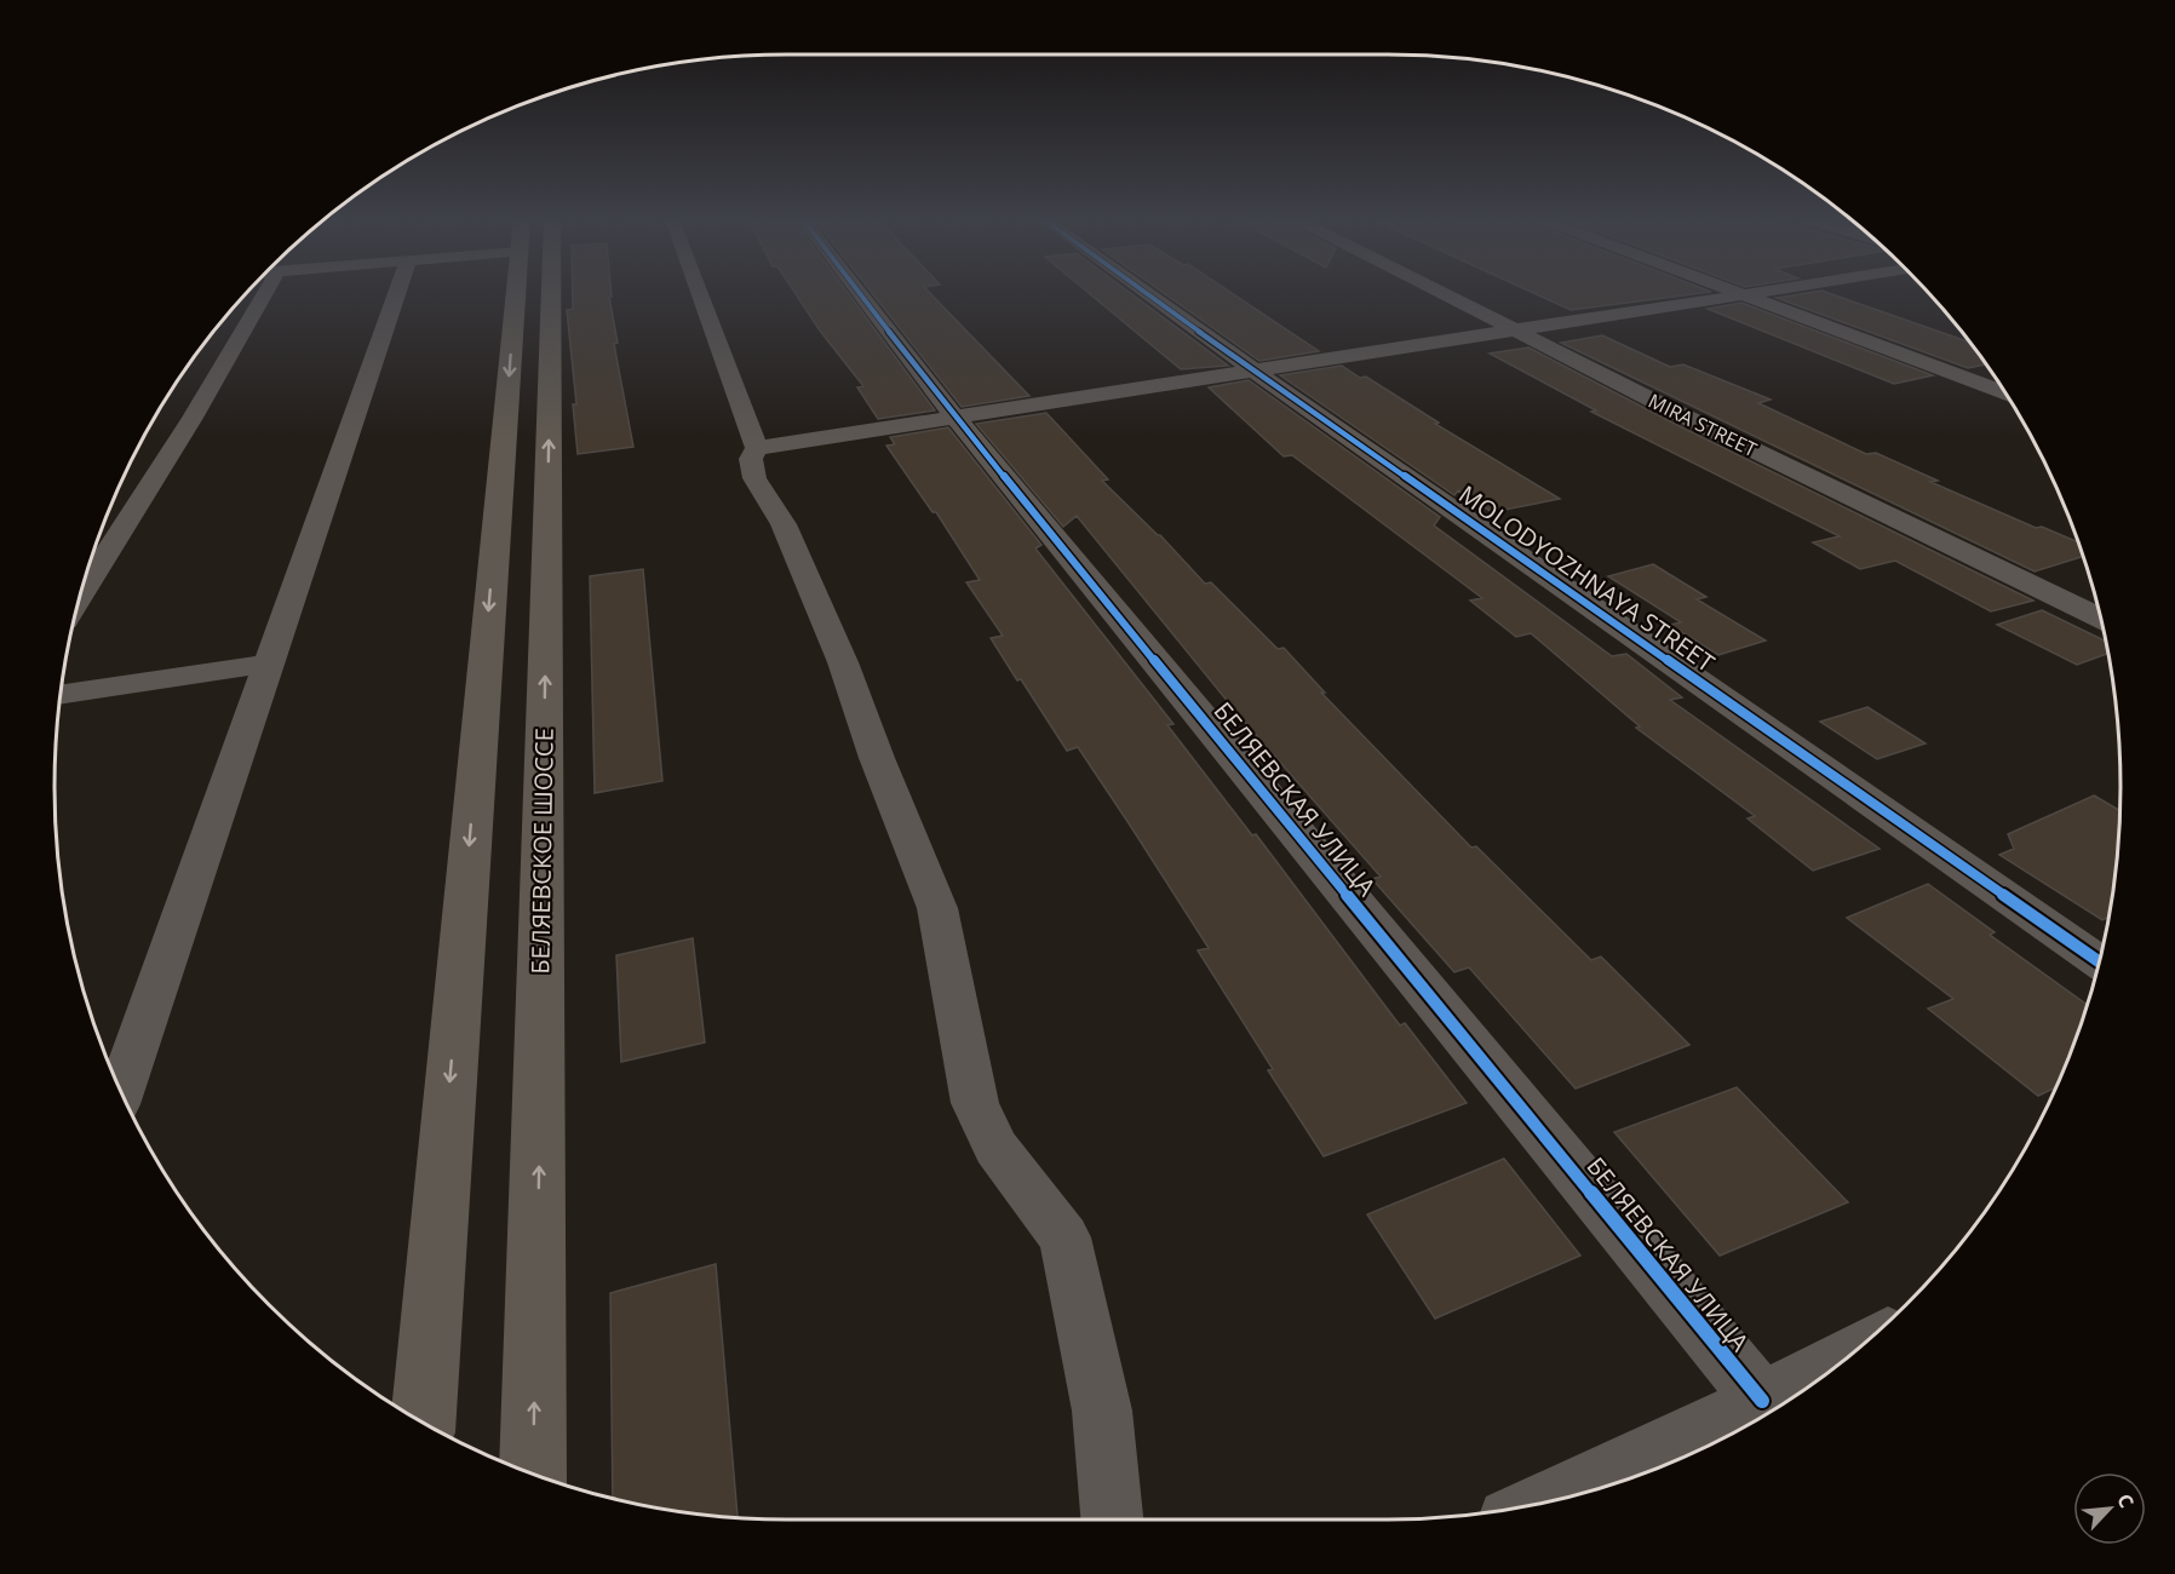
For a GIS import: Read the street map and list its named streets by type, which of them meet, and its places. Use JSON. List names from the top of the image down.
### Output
{
  "streets": {
    "main road": ["БЕЛЯЕВСКОЕ ШОССЕ"],
    "street": ["MIRA STREET", "MOLODYOZHNAYA STREET", "БЕЛЯЕВСКАЯ УЛИЦА"]
  },
  "north": "top right"
}
